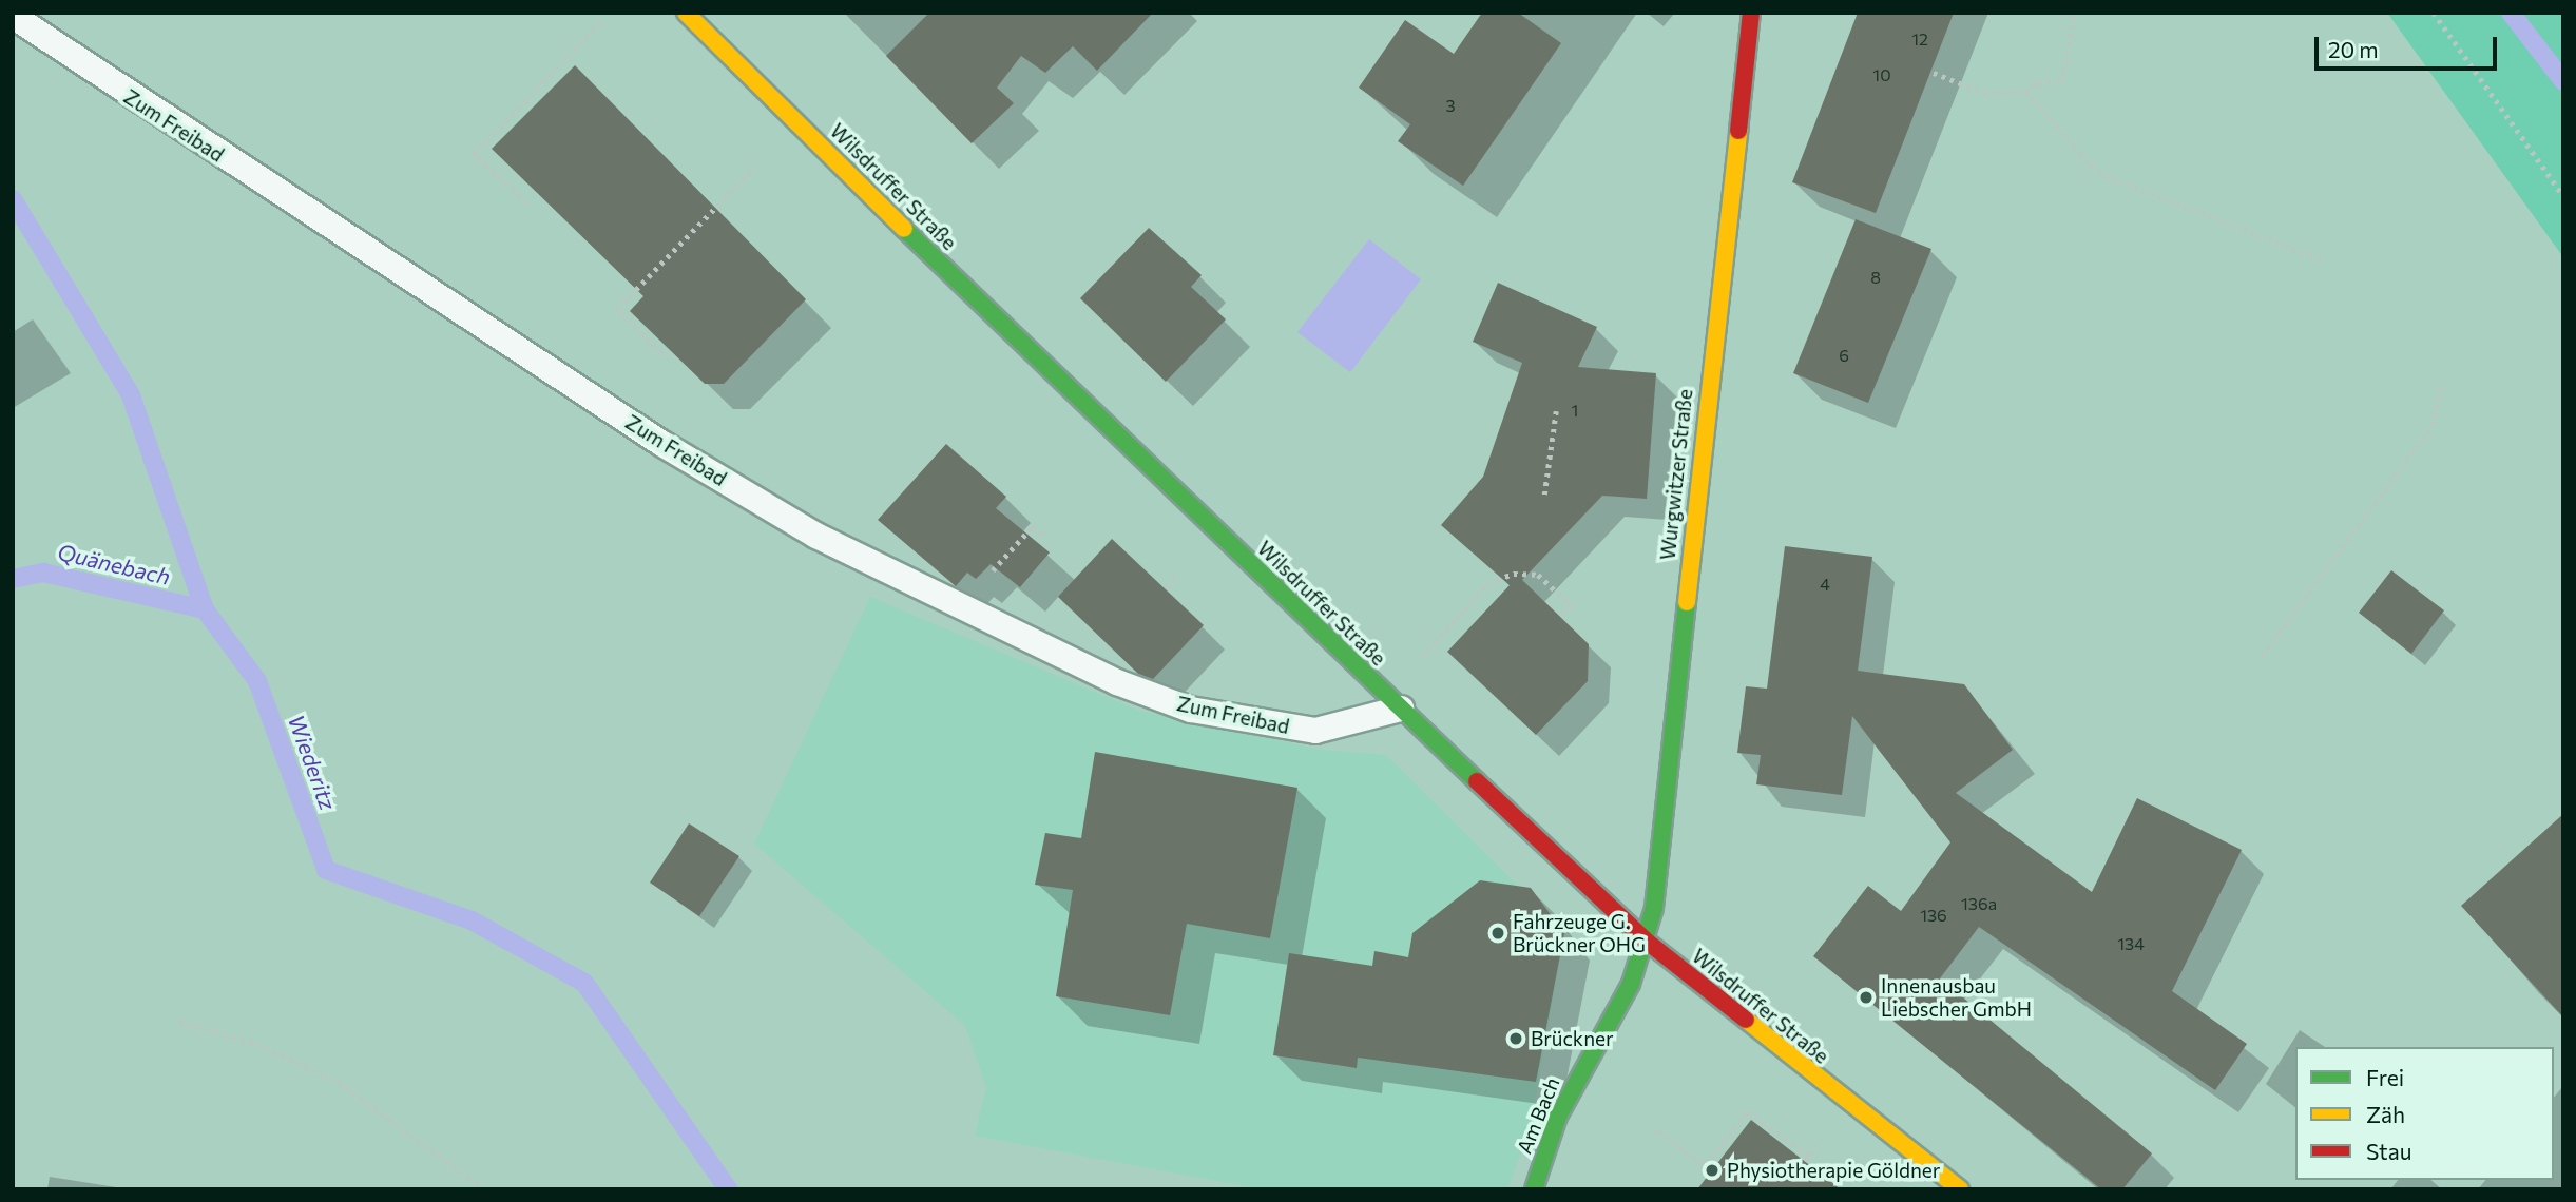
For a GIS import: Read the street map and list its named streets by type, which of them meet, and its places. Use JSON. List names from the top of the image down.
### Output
{
  "streets": {
    "main road": ["Wilsdruffer Straße", "Wurgwitzer Straße", "Am Bach"],
    "lane": ["Zum Freibad"]
  },
  "crossings": [
    ["Zum Freibad", "Wilsdruffer Straße"],
    ["Wilsdruffer Straße", "Wurgwitzer Straße"],
    ["Wilsdruffer Straße", "Am Bach"],
    ["Wurgwitzer Straße", "Am Bach"]
  ],
  "water": ["Quänebach", "Wiederitz"],
  "places": [
    "Fahrzeuge G. Brückner OHG",
    "Innenausbau Liebscher GmbH",
    "Brückner",
    "Physiotherapie Göldner"
  ],
  "house_numbers": [
    "12",
    "10",
    "3",
    "8",
    "6",
    "1",
    "4",
    "136a",
    "136",
    "134"
  ],
  "legend": ["Frei", "Zäh", "Stau"],
  "scale_bar": "20 m"
}
